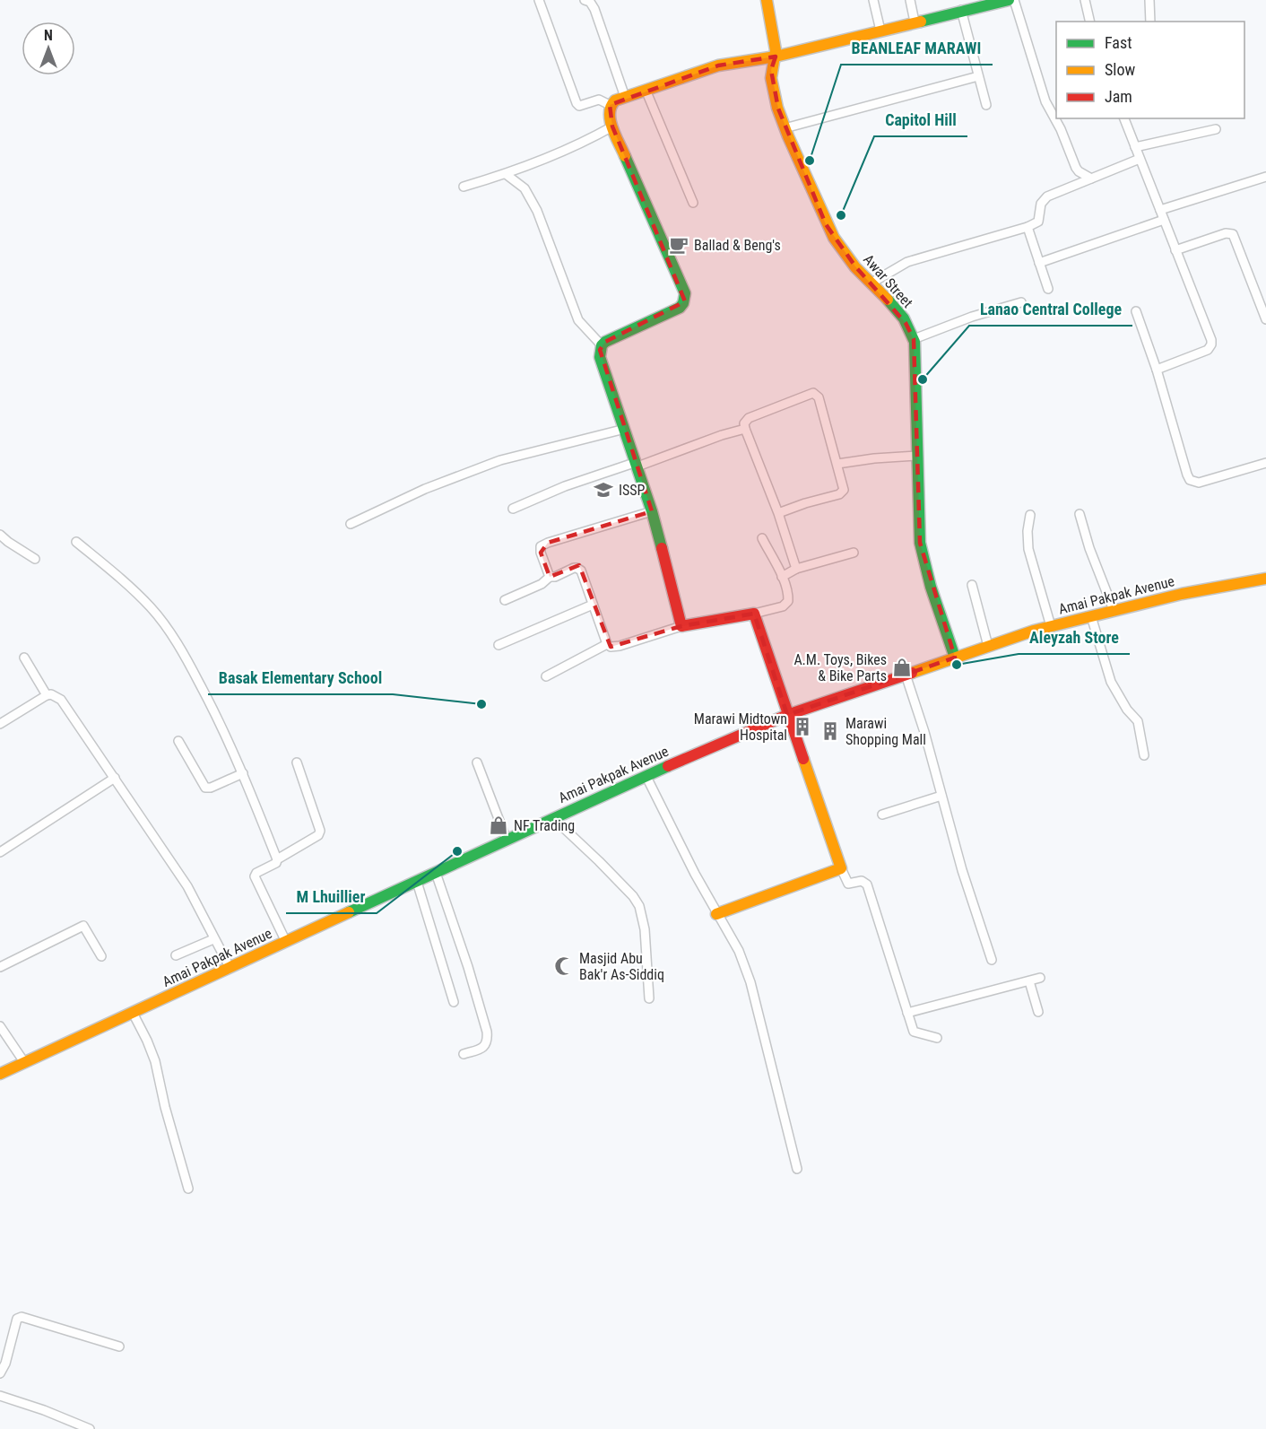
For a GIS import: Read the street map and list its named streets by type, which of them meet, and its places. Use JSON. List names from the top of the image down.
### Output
{
  "streets": {
    "main road": ["Awar Street", "Amai Pakpak Avenue"]
  },
  "crossings": [
    ["Awar Street", "Amai Pakpak Avenue"]
  ],
  "places": {
    "other": [
      "BEANLEAF MARAWI",
      "Capitol Hill",
      "Lanao Central College",
      "Aleyzah Store",
      "Basak Elementary School",
      "M Lhuillier"
    ],
    "cafe": ["Ballad & Beng's"],
    "school or university": ["ISSP"],
    "shop": ["A.M. Toys, Bikes & Bike Parts", "NF Trading"],
    "building": ["Marawi Midtown Hospital", "Marawi Shopping Mall"],
    "mosque": ["Masjid Abu Bak'r As-Siddiq"]
  },
  "legend": ["Fast", "Slow", "Jam"],
  "north": "top"
}
